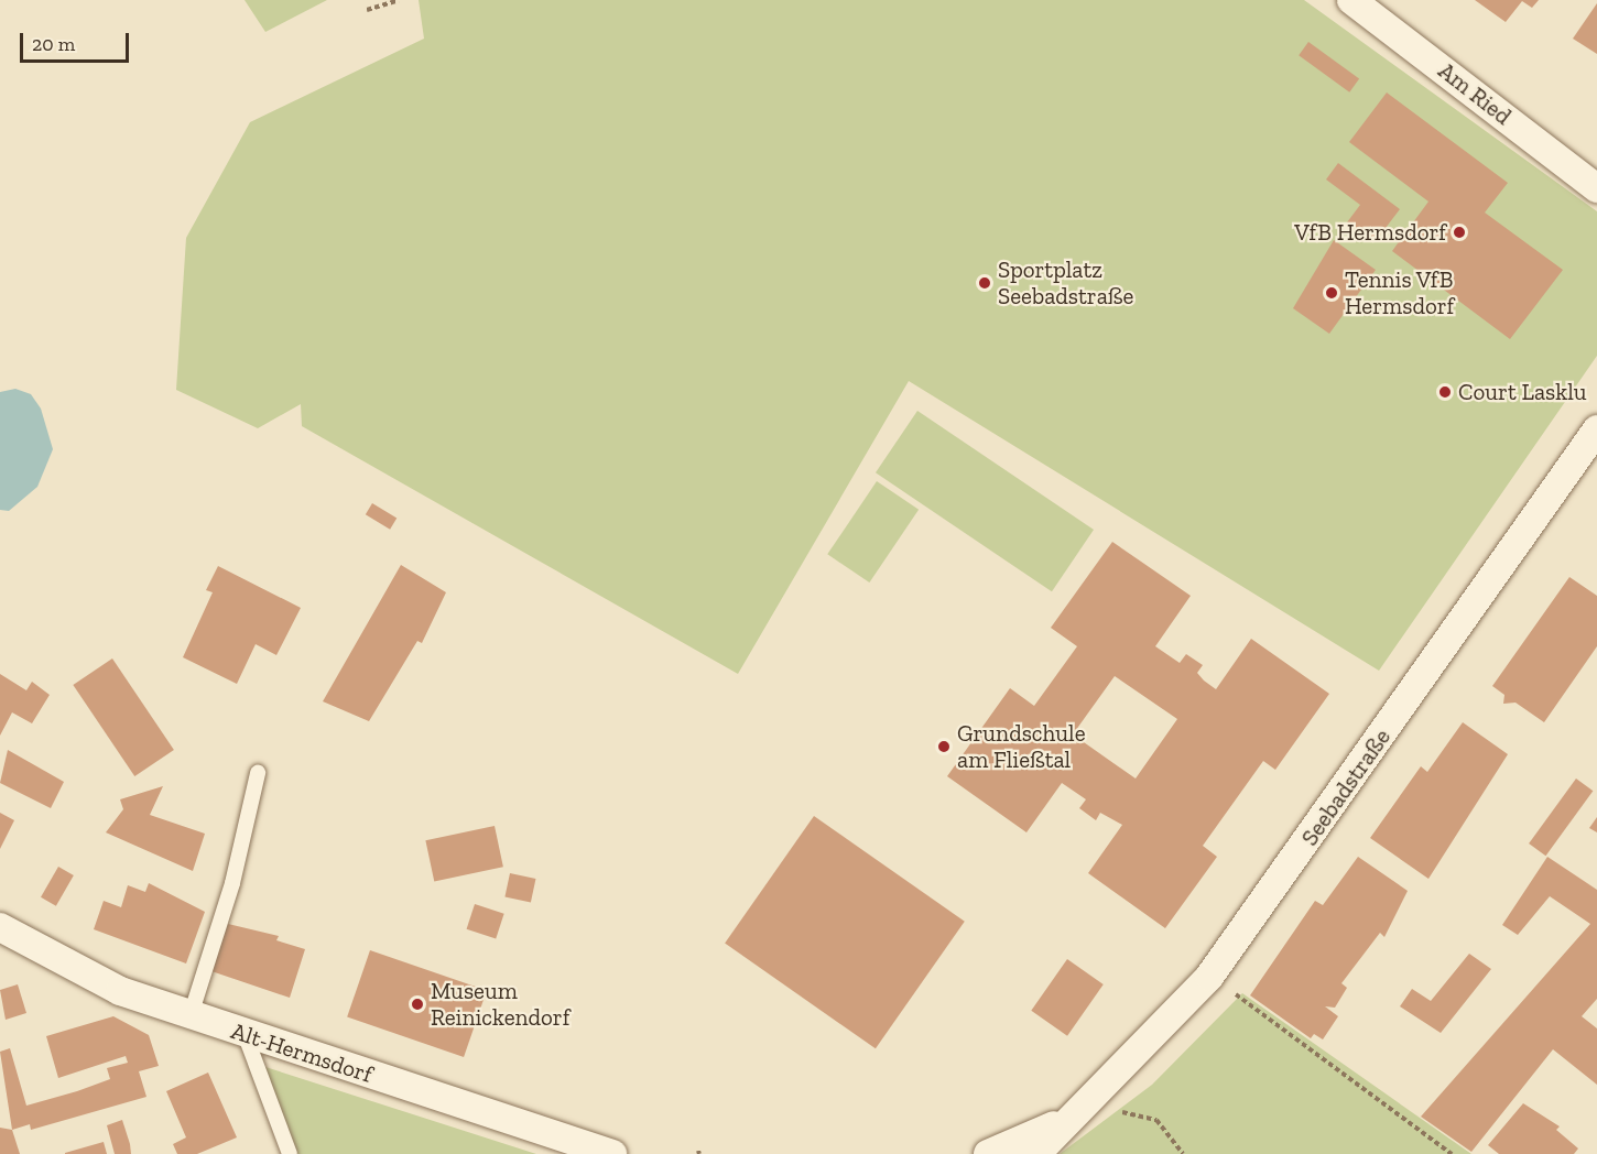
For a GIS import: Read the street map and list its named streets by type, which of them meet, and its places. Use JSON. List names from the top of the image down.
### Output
{
  "streets": {
    "street": ["Am Ried", "Seebadstraße", "Alt-Hermsdorf"]
  },
  "places": [
    "VfB Hermsdorf",
    "Sportplatz Seebadstraße",
    "Tennis VfB Hermsdorf",
    "Court Lasklu",
    "Grundschule am Fließtal",
    "Museum Reinickendorf"
  ],
  "scale_bar": "20 m"
}
